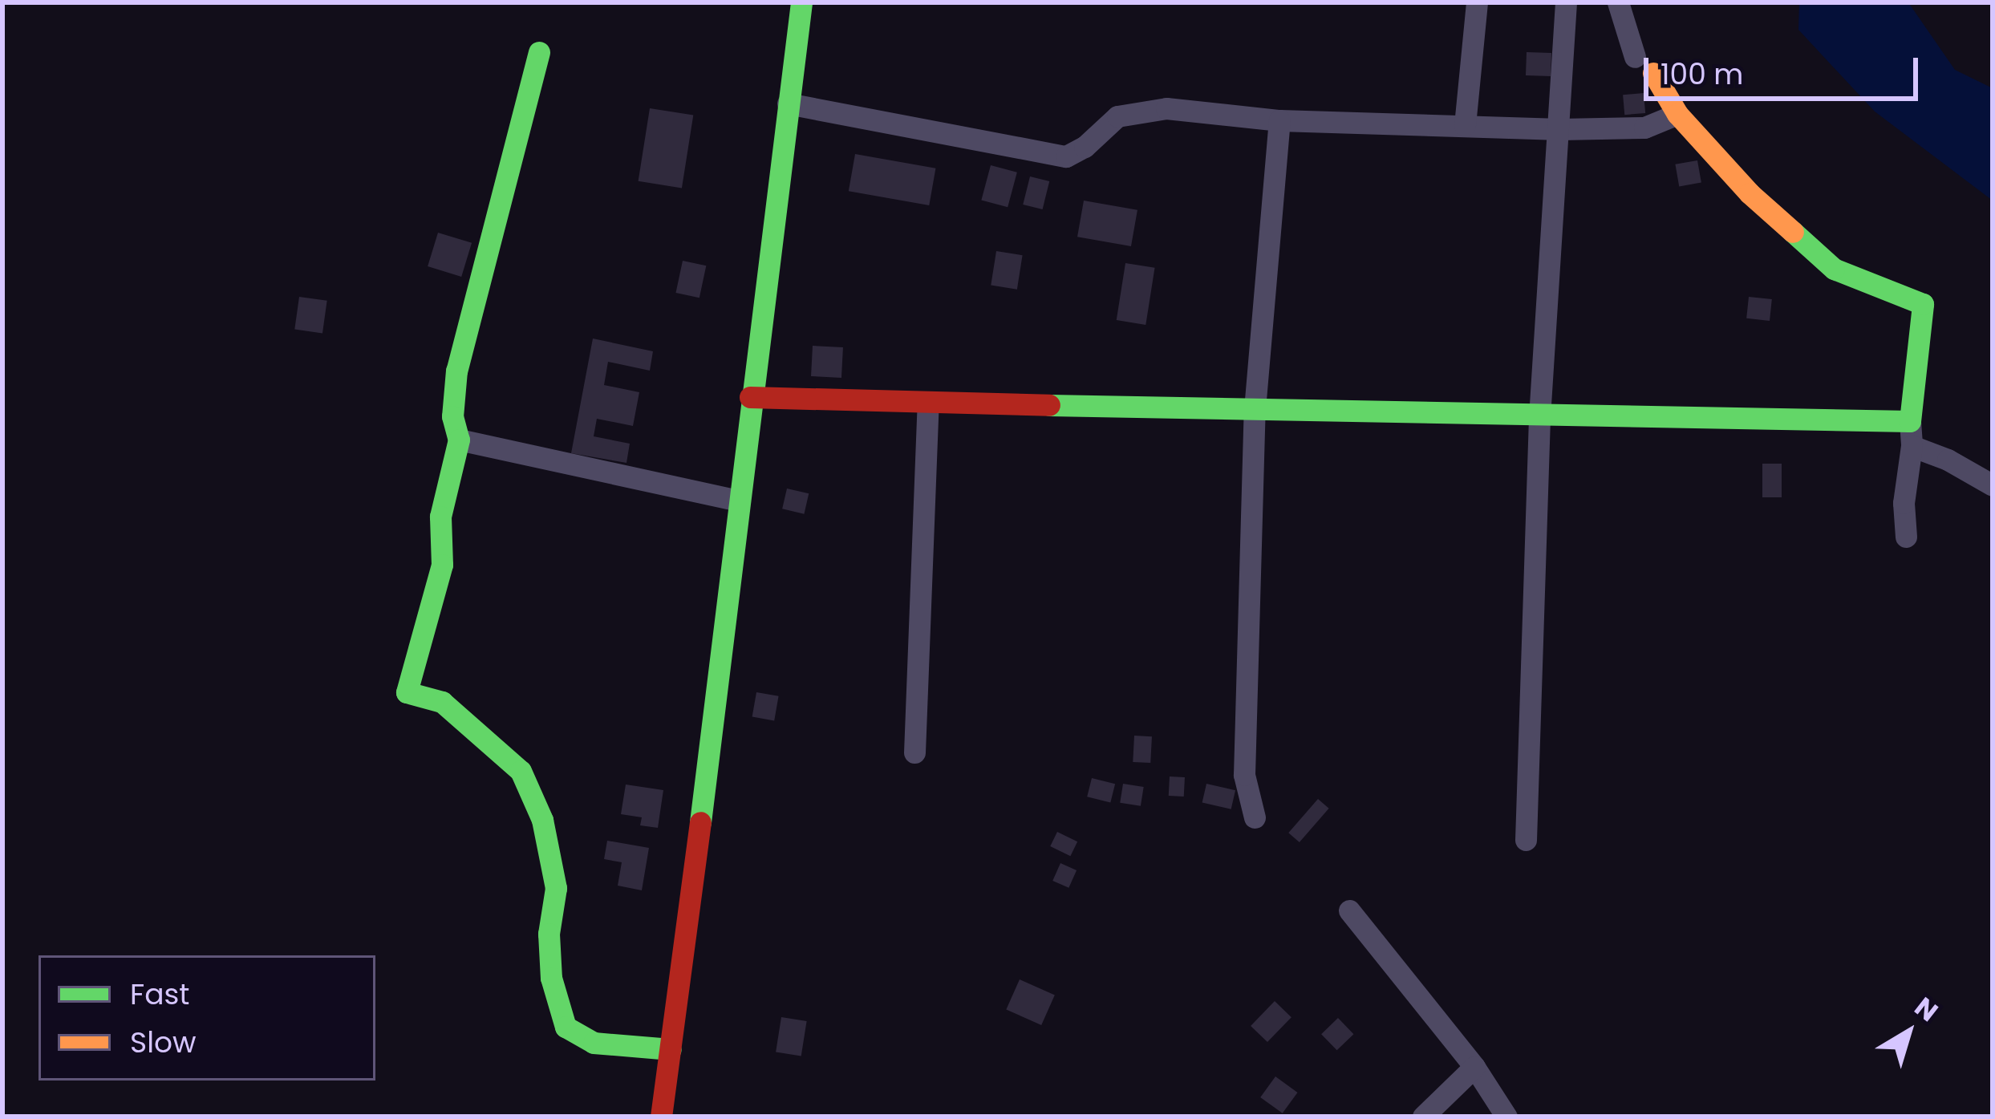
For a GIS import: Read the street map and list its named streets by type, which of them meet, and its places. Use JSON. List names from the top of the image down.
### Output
{
  "legend": ["Fast", "Slow"],
  "scale_bar": "100 m",
  "north": "top right"
}
